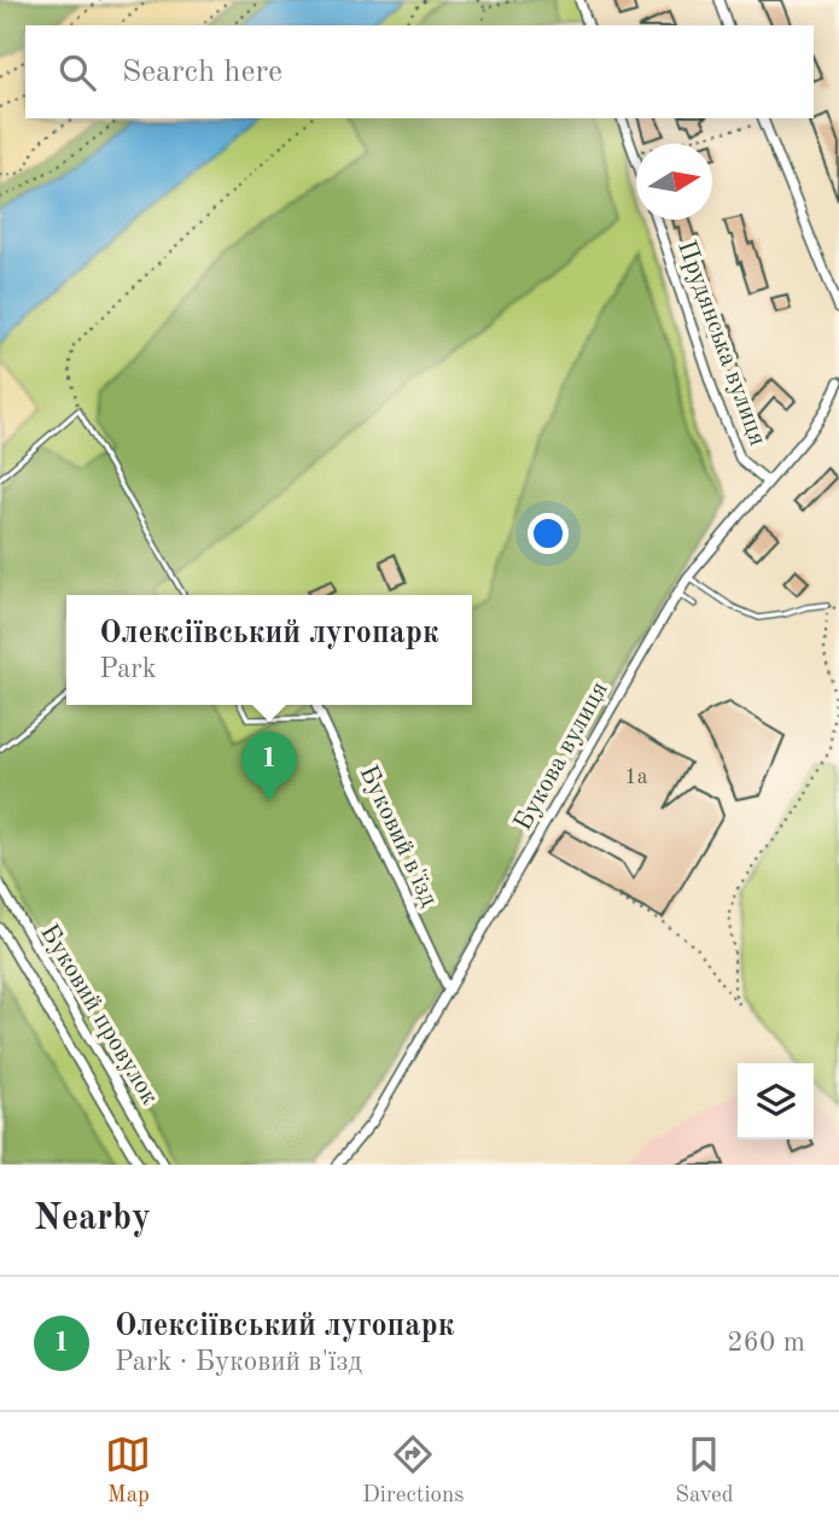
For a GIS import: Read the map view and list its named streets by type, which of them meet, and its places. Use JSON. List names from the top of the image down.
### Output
{
  "streets": {
    "street": [
      "Прудянська вулиця",
      "Букова вулиця",
      "Буковий в'їзд",
      "Буковий провулок"
    ]
  },
  "crossings": [
    ["Прудянська вулиця", "Букова вулиця"],
    ["Букова вулиця", "Буковий в'їзд"]
  ],
  "house_numbers": ["1а"],
  "north": "right",
  "page": {
    "search": "Search here",
    "popup": ["Олексіївський лугопарк", "Park"],
    "pins": "1",
    "heading": "Nearby",
    "list": [
      {
        "mark": "1",
        "name": "Олексіївський лугопарк",
        "note": "Park · Буковий в'їзд",
        "value": "260 m"
      }
    ],
    "nav": ["Map", "Directions", "Saved"]
  }
}
